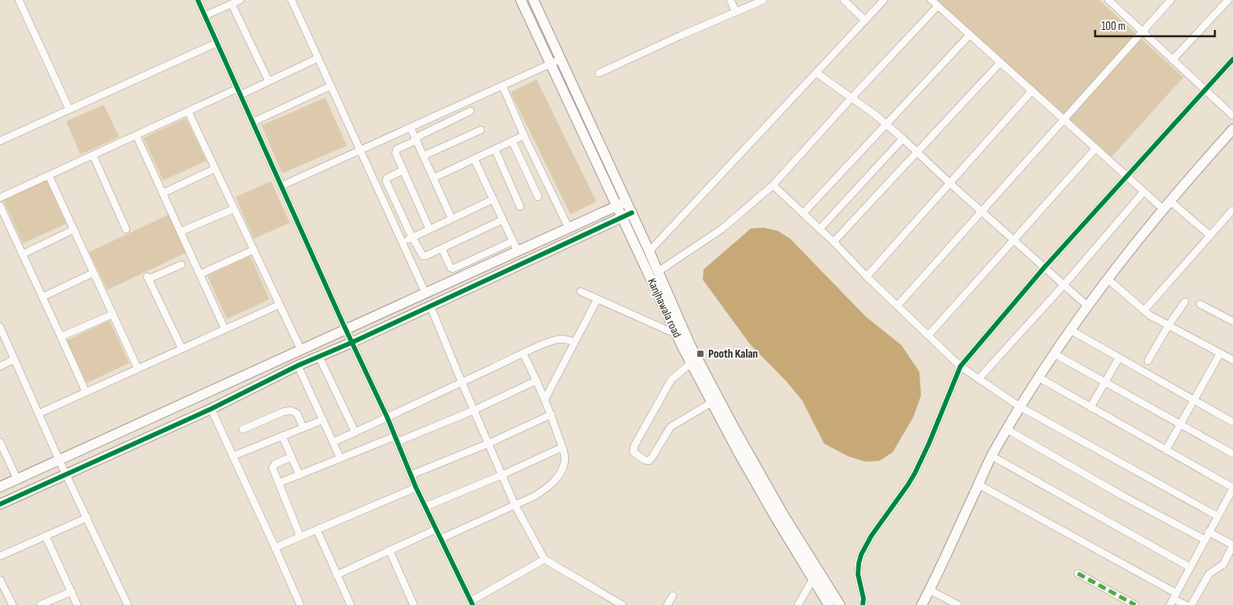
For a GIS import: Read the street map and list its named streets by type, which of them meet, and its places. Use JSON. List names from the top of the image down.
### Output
{
  "streets": {
    "street": ["Kanjhawala road"]
  },
  "places": {
    "transit": ["Pooth Kalan"]
  },
  "scale_bar": "100 m"
}
